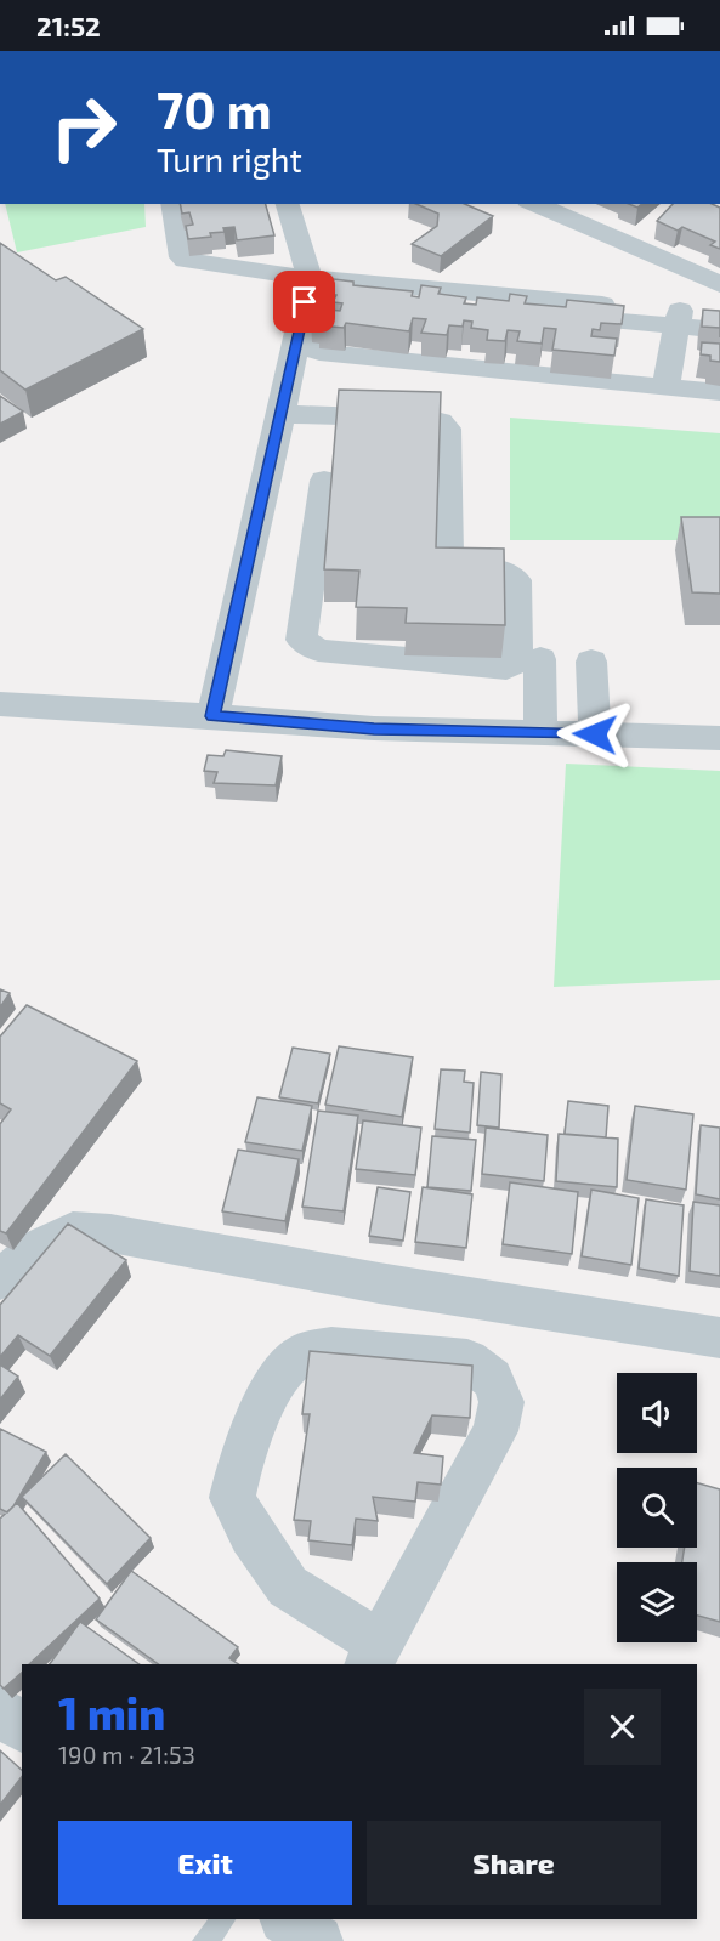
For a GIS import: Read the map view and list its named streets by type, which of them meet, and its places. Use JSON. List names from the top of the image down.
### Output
{
  "page": {
    "status": "21:52",
    "turn": ["70 m", "Turn right"],
    "heading": ["1 min", "190 m · 21:53"],
    "buttons": ["Exit", "Share"]
  }
}
